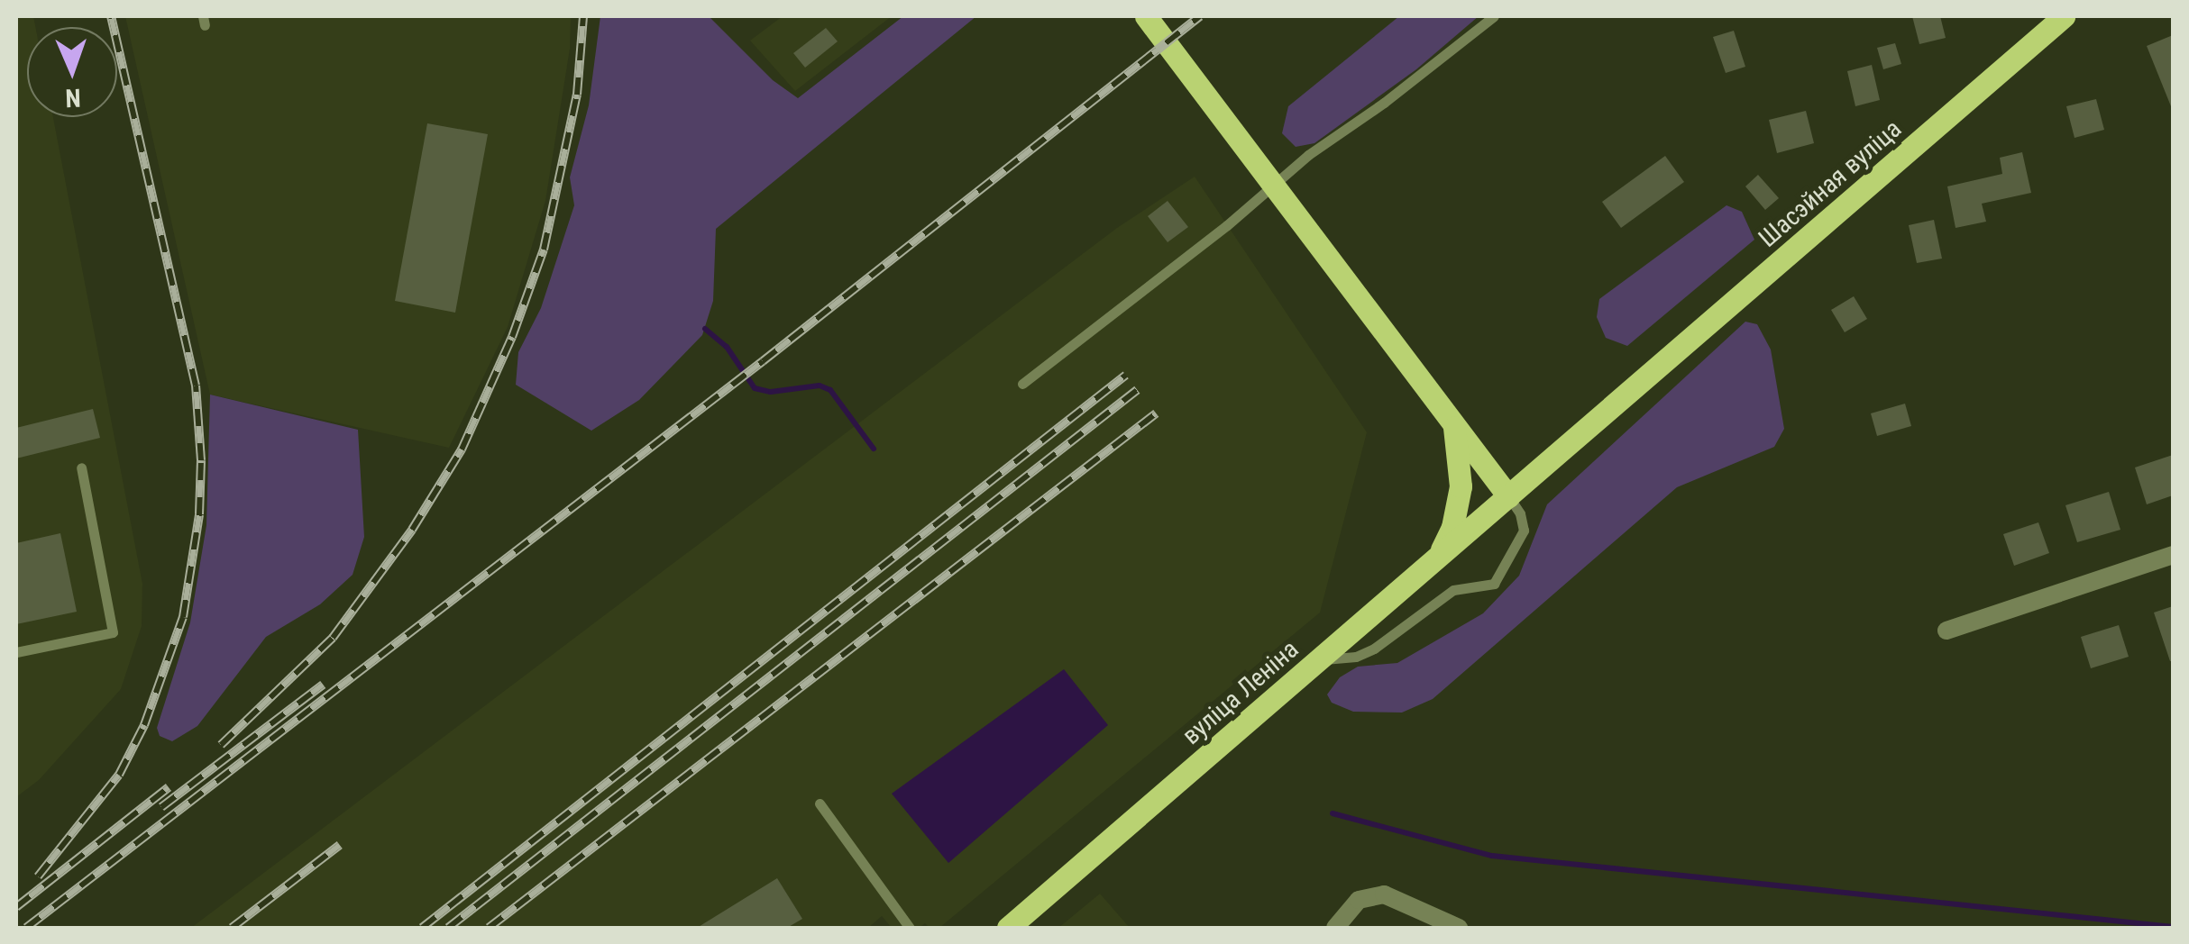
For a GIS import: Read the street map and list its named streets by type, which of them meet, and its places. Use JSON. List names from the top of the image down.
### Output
{
  "streets": {
    "main road": ["Шасэйная вуліца", "вуліца Леніна"]
  },
  "crossings": [
    ["Шасэйная вуліца", "вуліца Леніна"]
  ],
  "north": "bottom"
}
